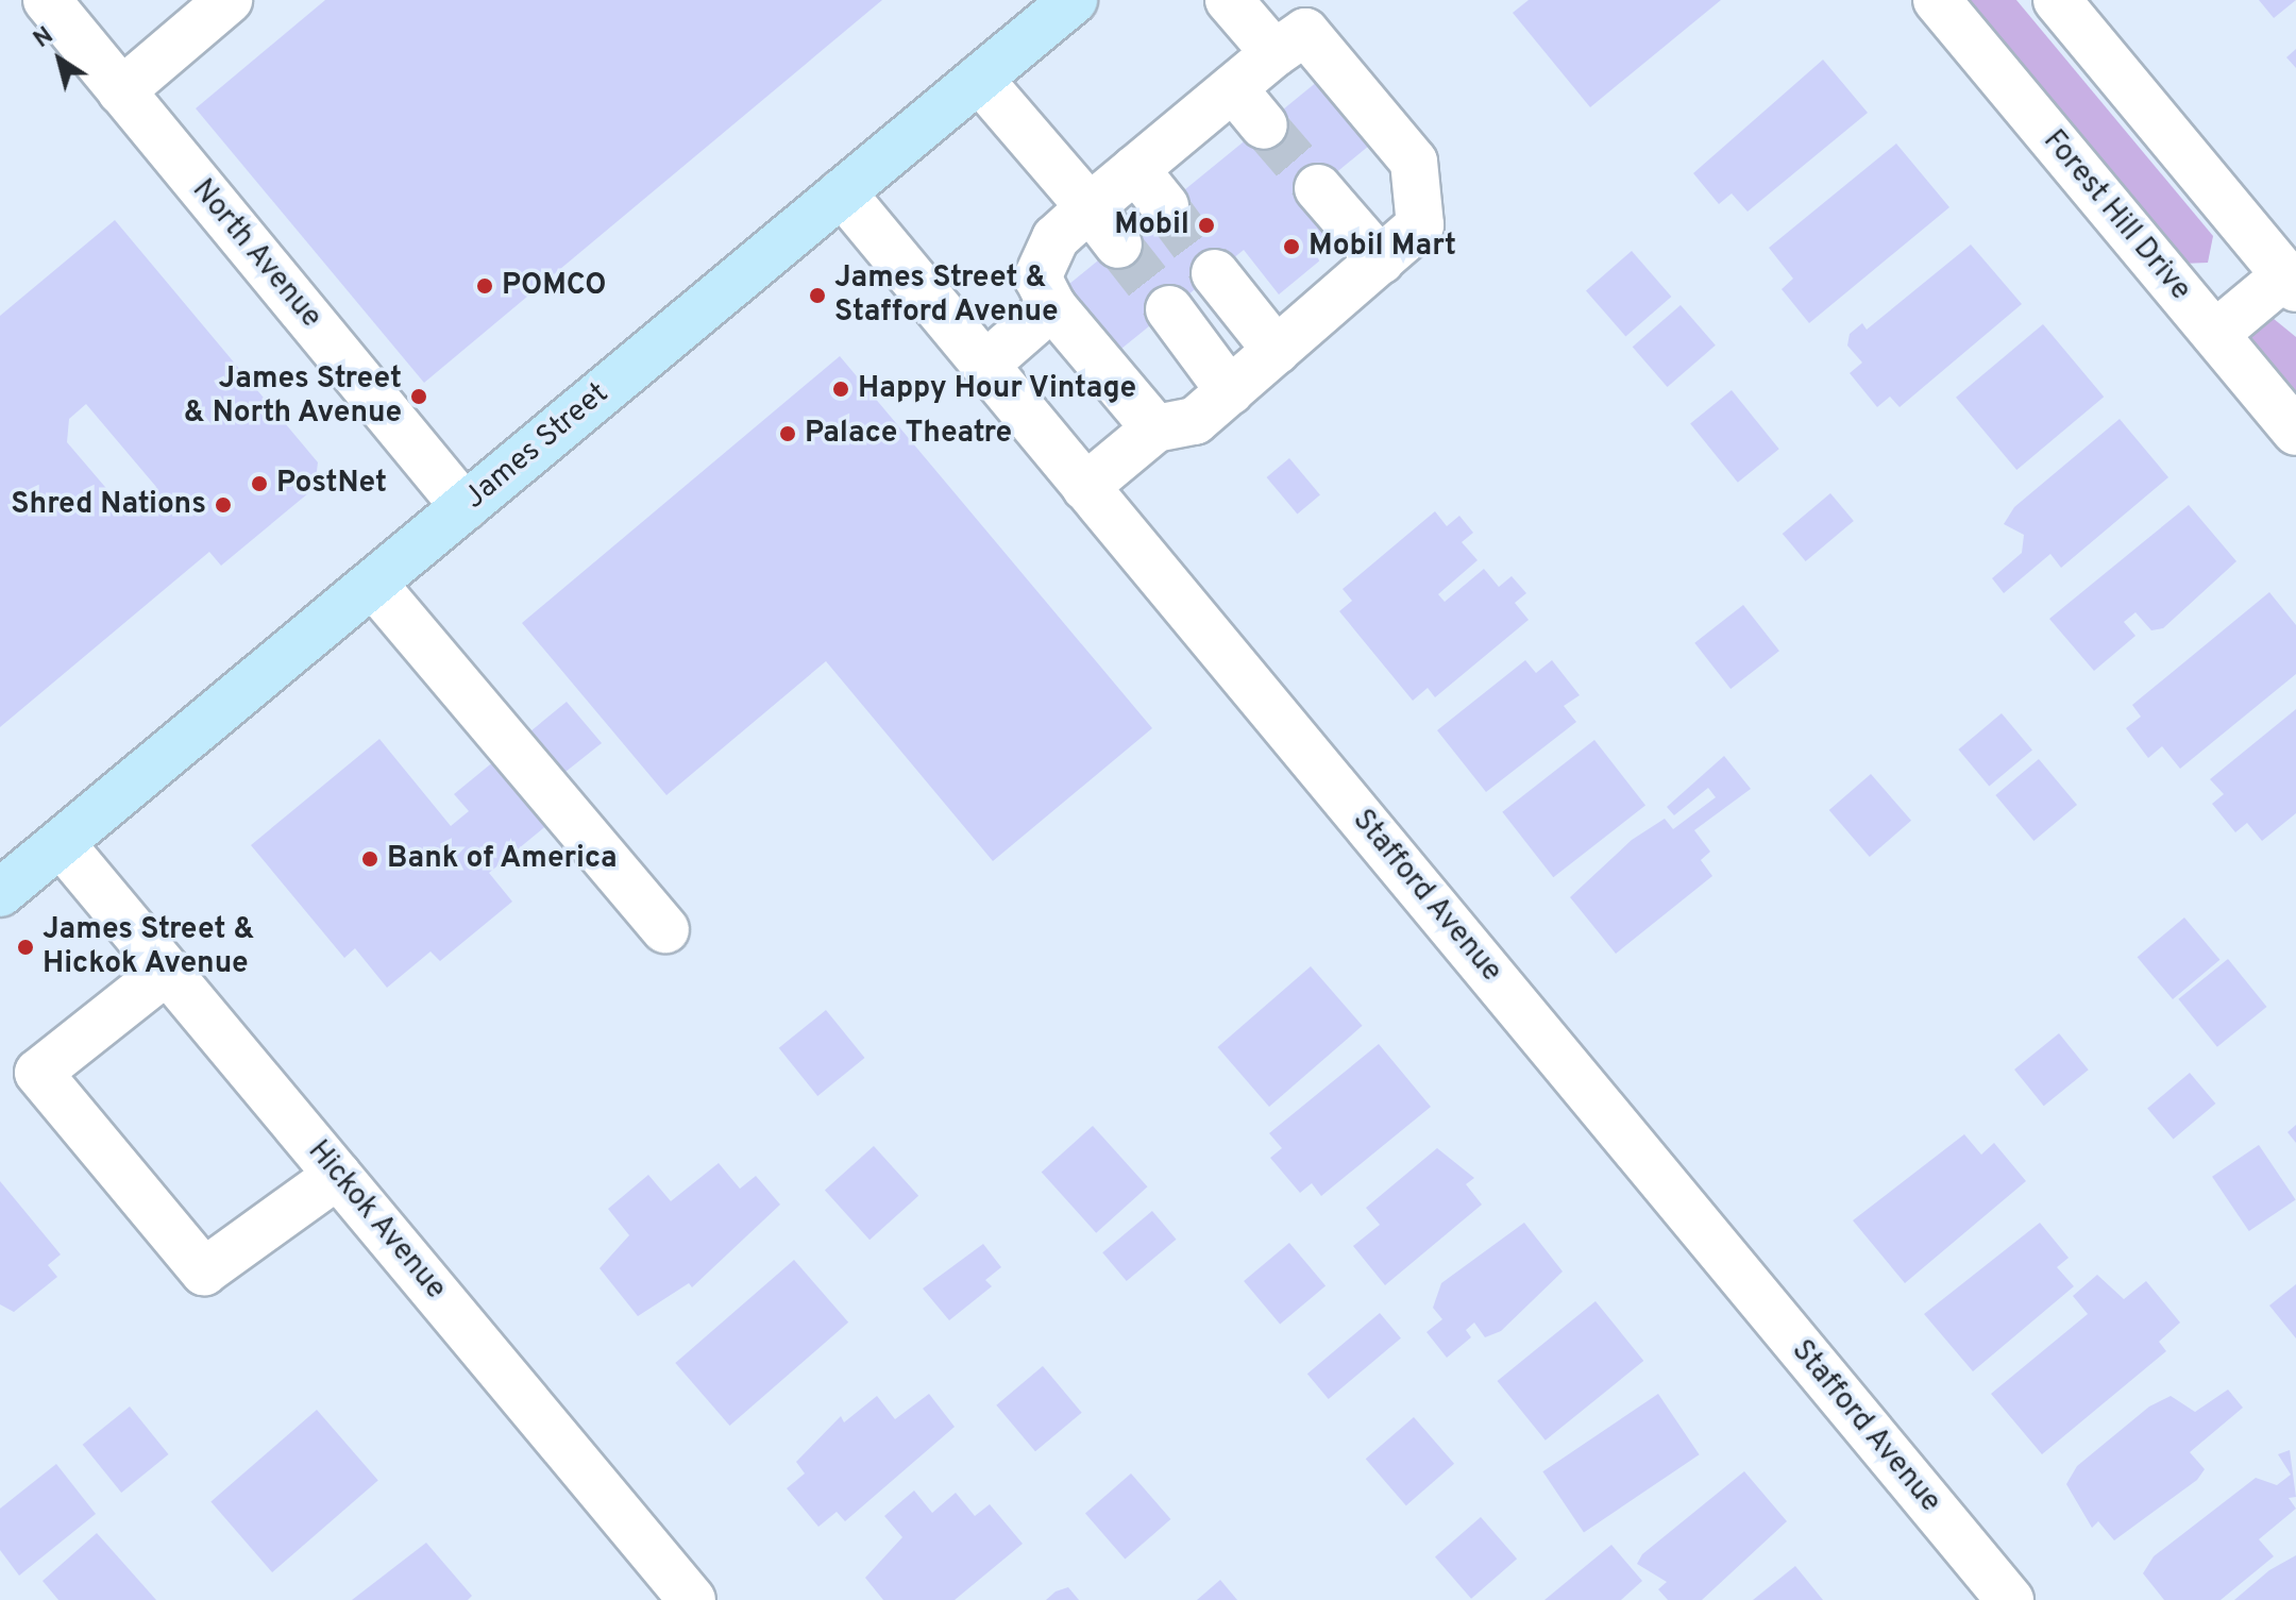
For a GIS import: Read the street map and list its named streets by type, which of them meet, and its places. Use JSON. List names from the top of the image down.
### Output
{
  "streets": {
    "main road": ["James Street"],
    "street": [
      "Forest Hill Drive",
      "North Avenue",
      "Stafford Avenue",
      "Hickok Avenue"
    ]
  },
  "crossings": [
    ["North Avenue", "James Street"],
    ["James Street", "Stafford Avenue"],
    ["James Street", "Hickok Avenue"]
  ],
  "places": [
    "Mobil",
    "Mobil Mart",
    "POMCO",
    "James Street & Stafford Avenue",
    "Happy Hour Vintage",
    "James Street & North Avenue",
    "Palace Theatre",
    "PostNet",
    "Shred Nations",
    "Bank of America",
    "James Street & Hickok Avenue"
  ],
  "north": "top left"
}
